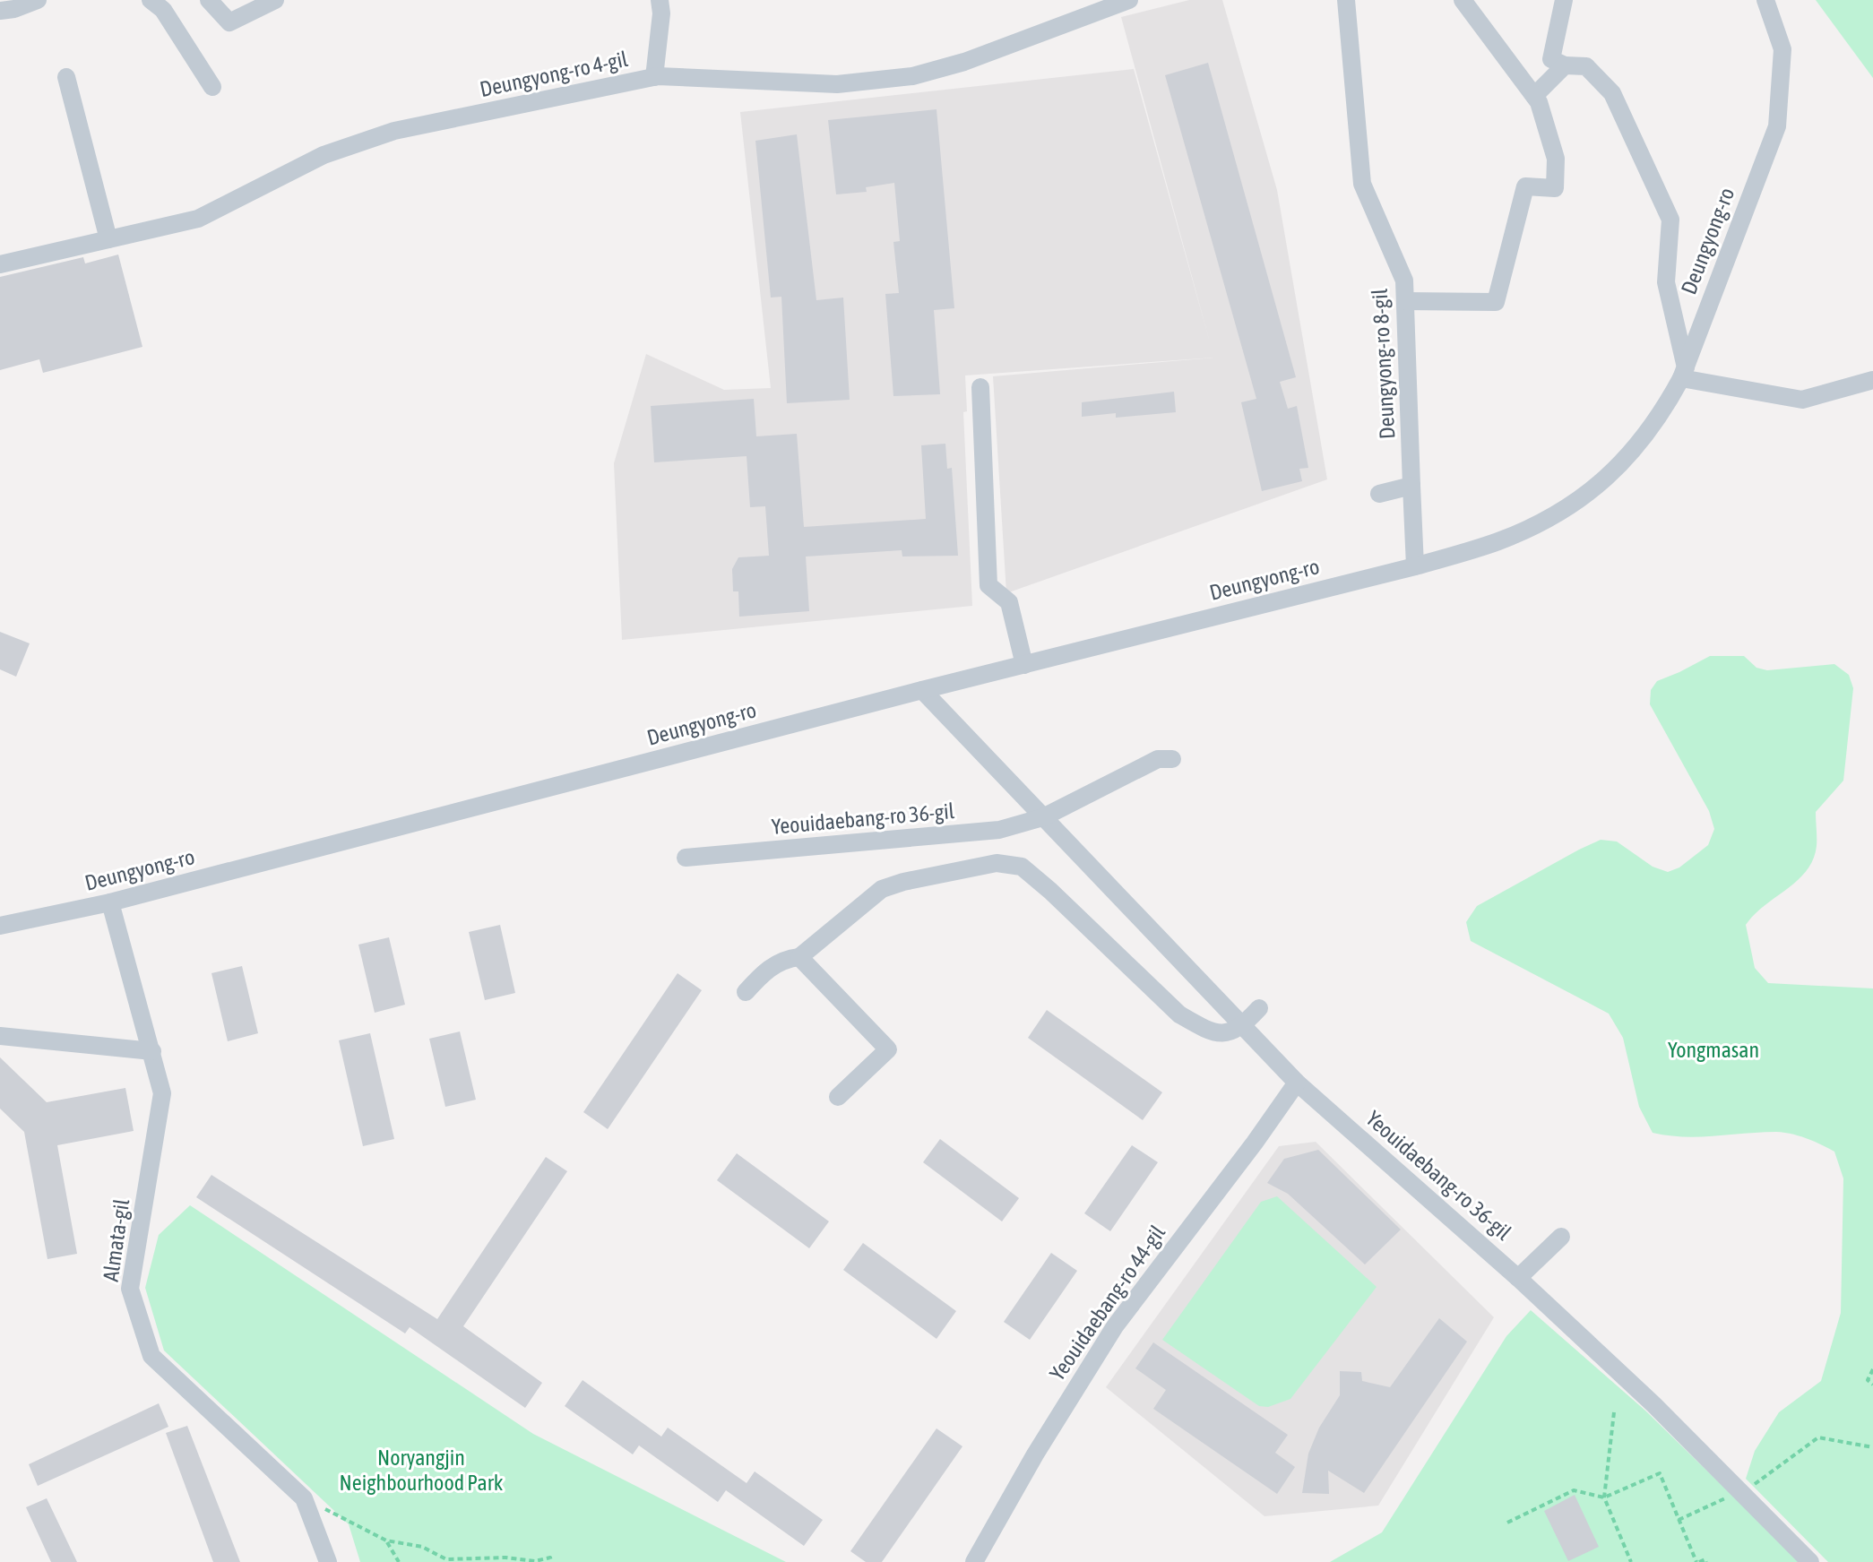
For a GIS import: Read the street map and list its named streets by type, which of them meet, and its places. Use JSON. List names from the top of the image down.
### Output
{
  "streets": {
    "street": [
      "Deungyong-ro 4-gil",
      "Deungyong-ro",
      "Deungyong-ro 8-gil",
      "Yeouidaebang-ro 36-gil",
      "Almata-gil",
      "Yeouidaebang-ro 44-gil"
    ]
  },
  "crossings": [
    ["Deungyong-ro", "Yeouidaebang-ro 36-gil"],
    ["Deungyong-ro", "Almata-gil"],
    ["Yeouidaebang-ro 36-gil", "Yeouidaebang-ro 44-gil"]
  ],
  "parks": ["Yongmasan", "Noryangjin Neighbourhood Park"]
}
